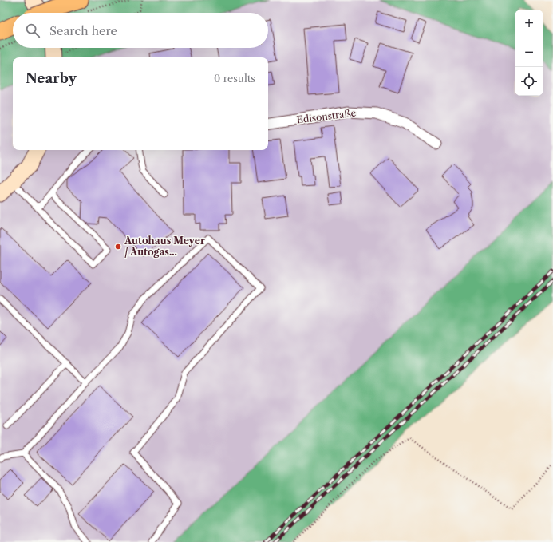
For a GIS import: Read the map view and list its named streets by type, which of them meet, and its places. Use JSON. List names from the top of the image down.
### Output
{
  "streets": {
    "street": ["Edisonstraße"]
  },
  "places": ["Autohaus Meyer / Autogas..."],
  "page": {
    "map_buttons": ["+", "−"],
    "search": "Search here",
    "heading": ["Nearby", "0 results"]
  }
}
